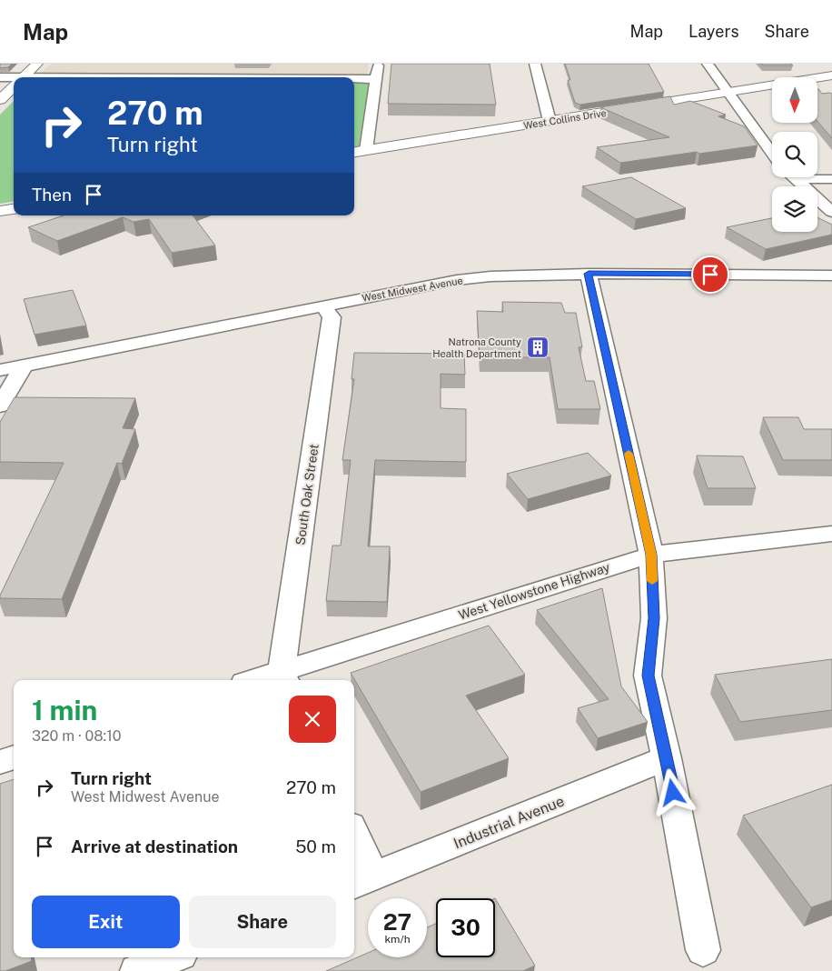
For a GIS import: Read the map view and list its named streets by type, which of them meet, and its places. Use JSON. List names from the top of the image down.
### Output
{
  "streets": {
    "main road": ["West Collins Drive"],
    "street": [
      "West Midwest Avenue",
      "South Oak Street",
      "West Yellowstone Highway",
      "Industrial Avenue"
    ]
  },
  "crossings": [
    ["West Midwest Avenue", "South Oak Street"],
    ["South Oak Street", "West Yellowstone Highway"]
  ],
  "places": {
    "building": ["Natrona County Health Department"]
  },
  "north": "bottom",
  "page": {
    "header": "Map",
    "nav": ["Map", "Layers", "Share"],
    "turn": ["270 m", "Turn right"],
    "then": "Then",
    "heading": ["1 min", "320 m · 08:10"],
    "list": [
      {
        "name": "Turn right",
        "note": "West Midwest Avenue",
        "value": "270 m"
      },
      {
        "name": "Arrive at destination",
        "value": "50 m"
      }
    ],
    "buttons": ["Exit", "Share"],
    "speed": "27 km/h",
    "limit": "30"
  }
}
